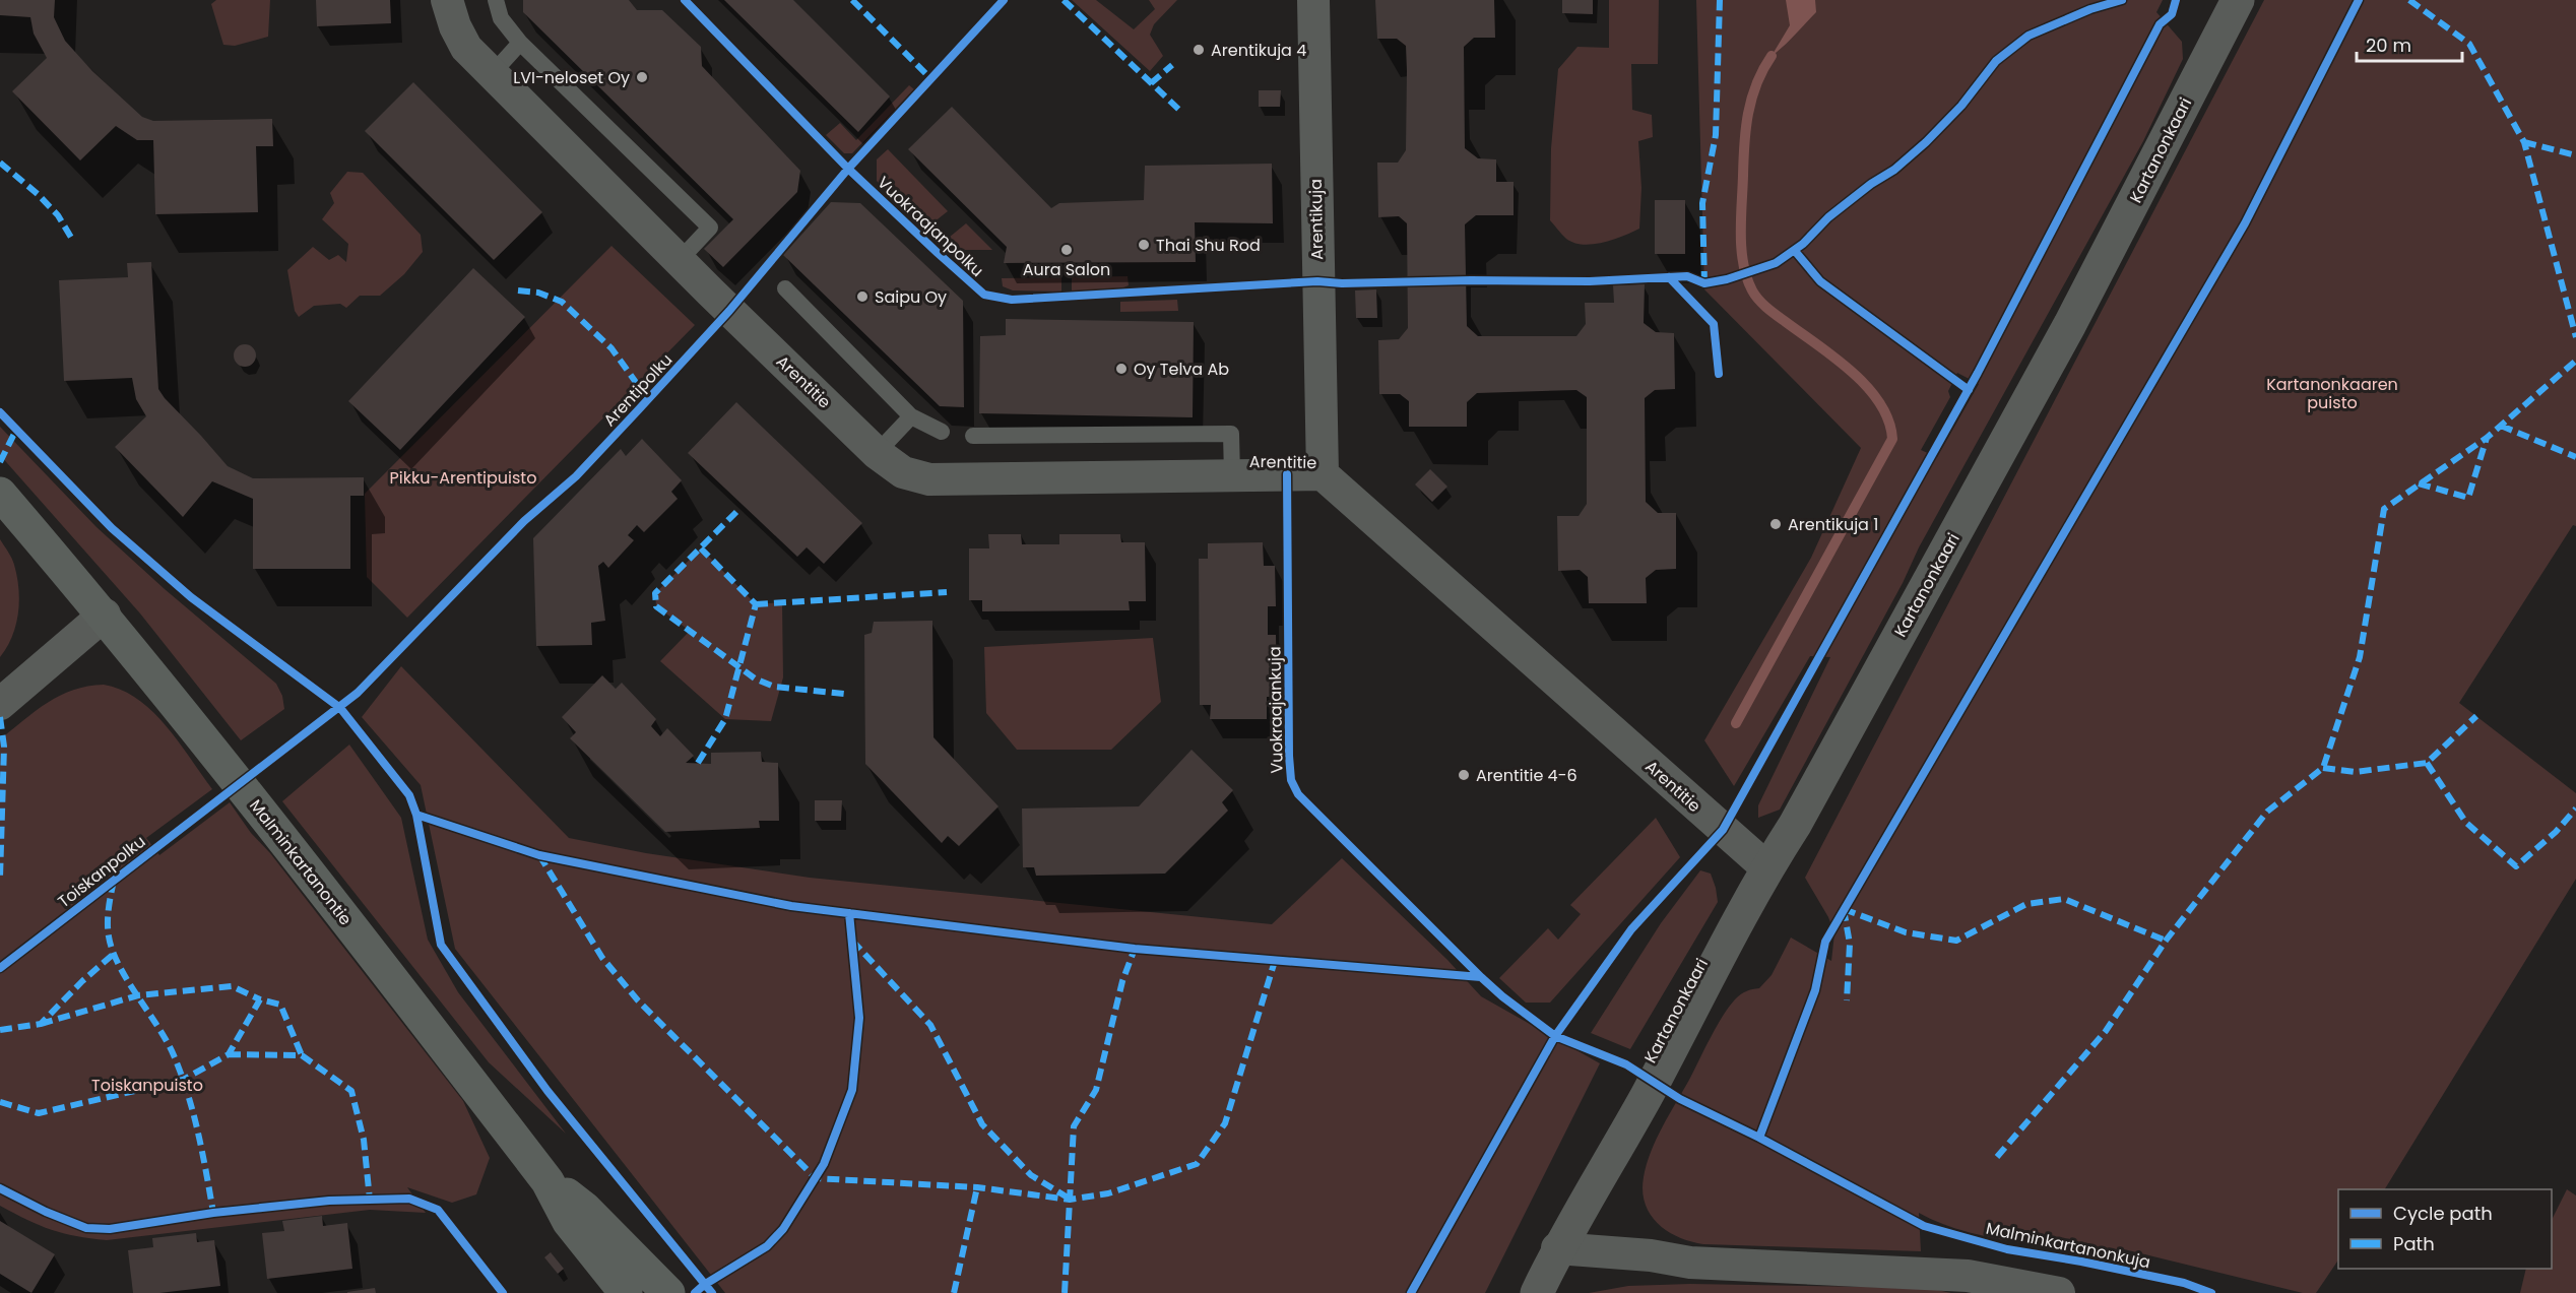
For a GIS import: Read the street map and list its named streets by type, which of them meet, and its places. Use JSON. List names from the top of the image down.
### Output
{
  "streets": {
    "main road": ["Malminkartanontie"],
    "street": ["Kartanonkaari", "Arentikuja", "Arentitie"],
    "cycle path": [
      "Vuokraajanpolku",
      "Arentipolku",
      "Vuokraajankuja",
      "Malminkartanonkuja"
    ]
  },
  "crossings": [
    ["Kartanonkaari", "Arentitie"],
    ["Arentikuja", "Arentitie"]
  ],
  "parks": ["Kartanonkaaren puisto", "Pikku-Arentipuisto", "Toiskanpuisto"],
  "places": [
    "Arentikuja 4",
    "LVI-neloset Oy",
    "Thai Shu Rod",
    "Aura Salon",
    "Saipu Oy",
    "Oy Telva Ab",
    "Arentikuja 1",
    "Arentitie 4-6"
  ],
  "legend": ["Cycle path", "Path"],
  "scale_bar": "20 m"
}
